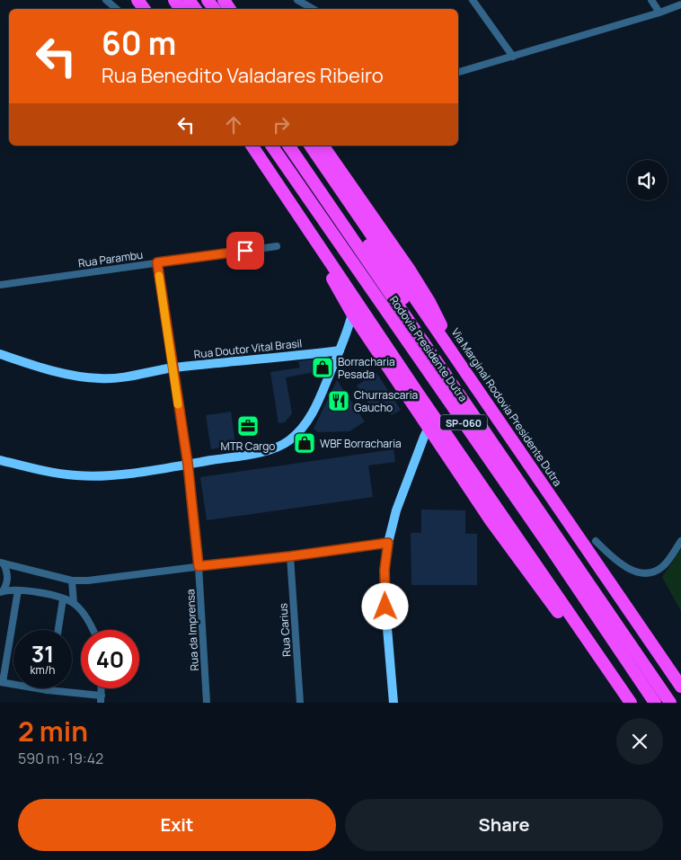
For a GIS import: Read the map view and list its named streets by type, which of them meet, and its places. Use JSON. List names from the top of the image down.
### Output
{
  "streets": {
    "highway": ["Rodovia Presidente Dutra", "Via Marginal Rodovia Presidente Dutra", "SP-060"],
    "street": [
      "Rua Parambu",
      "Rua Doutor Vital Brasil",
      "Rua da Imprensa",
      "Rua Carius"
    ]
  },
  "crossings": [
    ["Rua Parambu", "Rua da Imprensa"],
    ["Rua Doutor Vital Brasil", "Rua da Imprensa"]
  ],
  "places": {
    "shop": ["Borracharia Pesada", "WBF Borracharia"],
    "restaurant": ["Churrascaria Gaucho"],
    "office": ["MTR Cargo"]
  },
  "page": {
    "turn": ["60 m", "Rua Benedito Valadares Ribeiro"],
    "speed": "31 km/h",
    "limit": "40",
    "heading": ["2 min", "590 m · 19:42"],
    "buttons": ["Exit", "Share"]
  }
}
